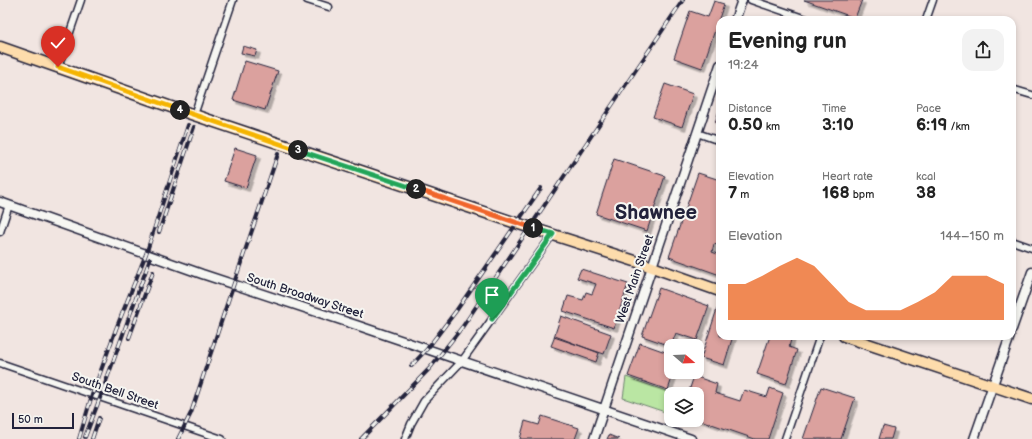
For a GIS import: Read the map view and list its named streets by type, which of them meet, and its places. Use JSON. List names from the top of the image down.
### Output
{
  "streets": {
    "street": ["West Main Street", "South Broadway Street", "South Bell Street"]
  },
  "crossings": [
    ["West Main Street", "South Broadway Street"]
  ],
  "districts": ["Shawnee"],
  "scale_bar": "50 m",
  "north": "right",
  "page": {
    "heading": ["Evening run", "19:24"],
    "stats": [
      ["Distance", "0.50 km"],
      ["Time", "3:10"],
      ["Pace", "6:19 /km"],
      ["Elevation", "7 m"],
      ["Heart rate", "168 bpm"],
      ["kcal", "38"]
    ],
    "pins": [
      "4",
      "3",
      "2",
      "1"
    ],
    "chart": ["Elevation", "144–150 m"],
    "scale": "50 m"
  }
}
